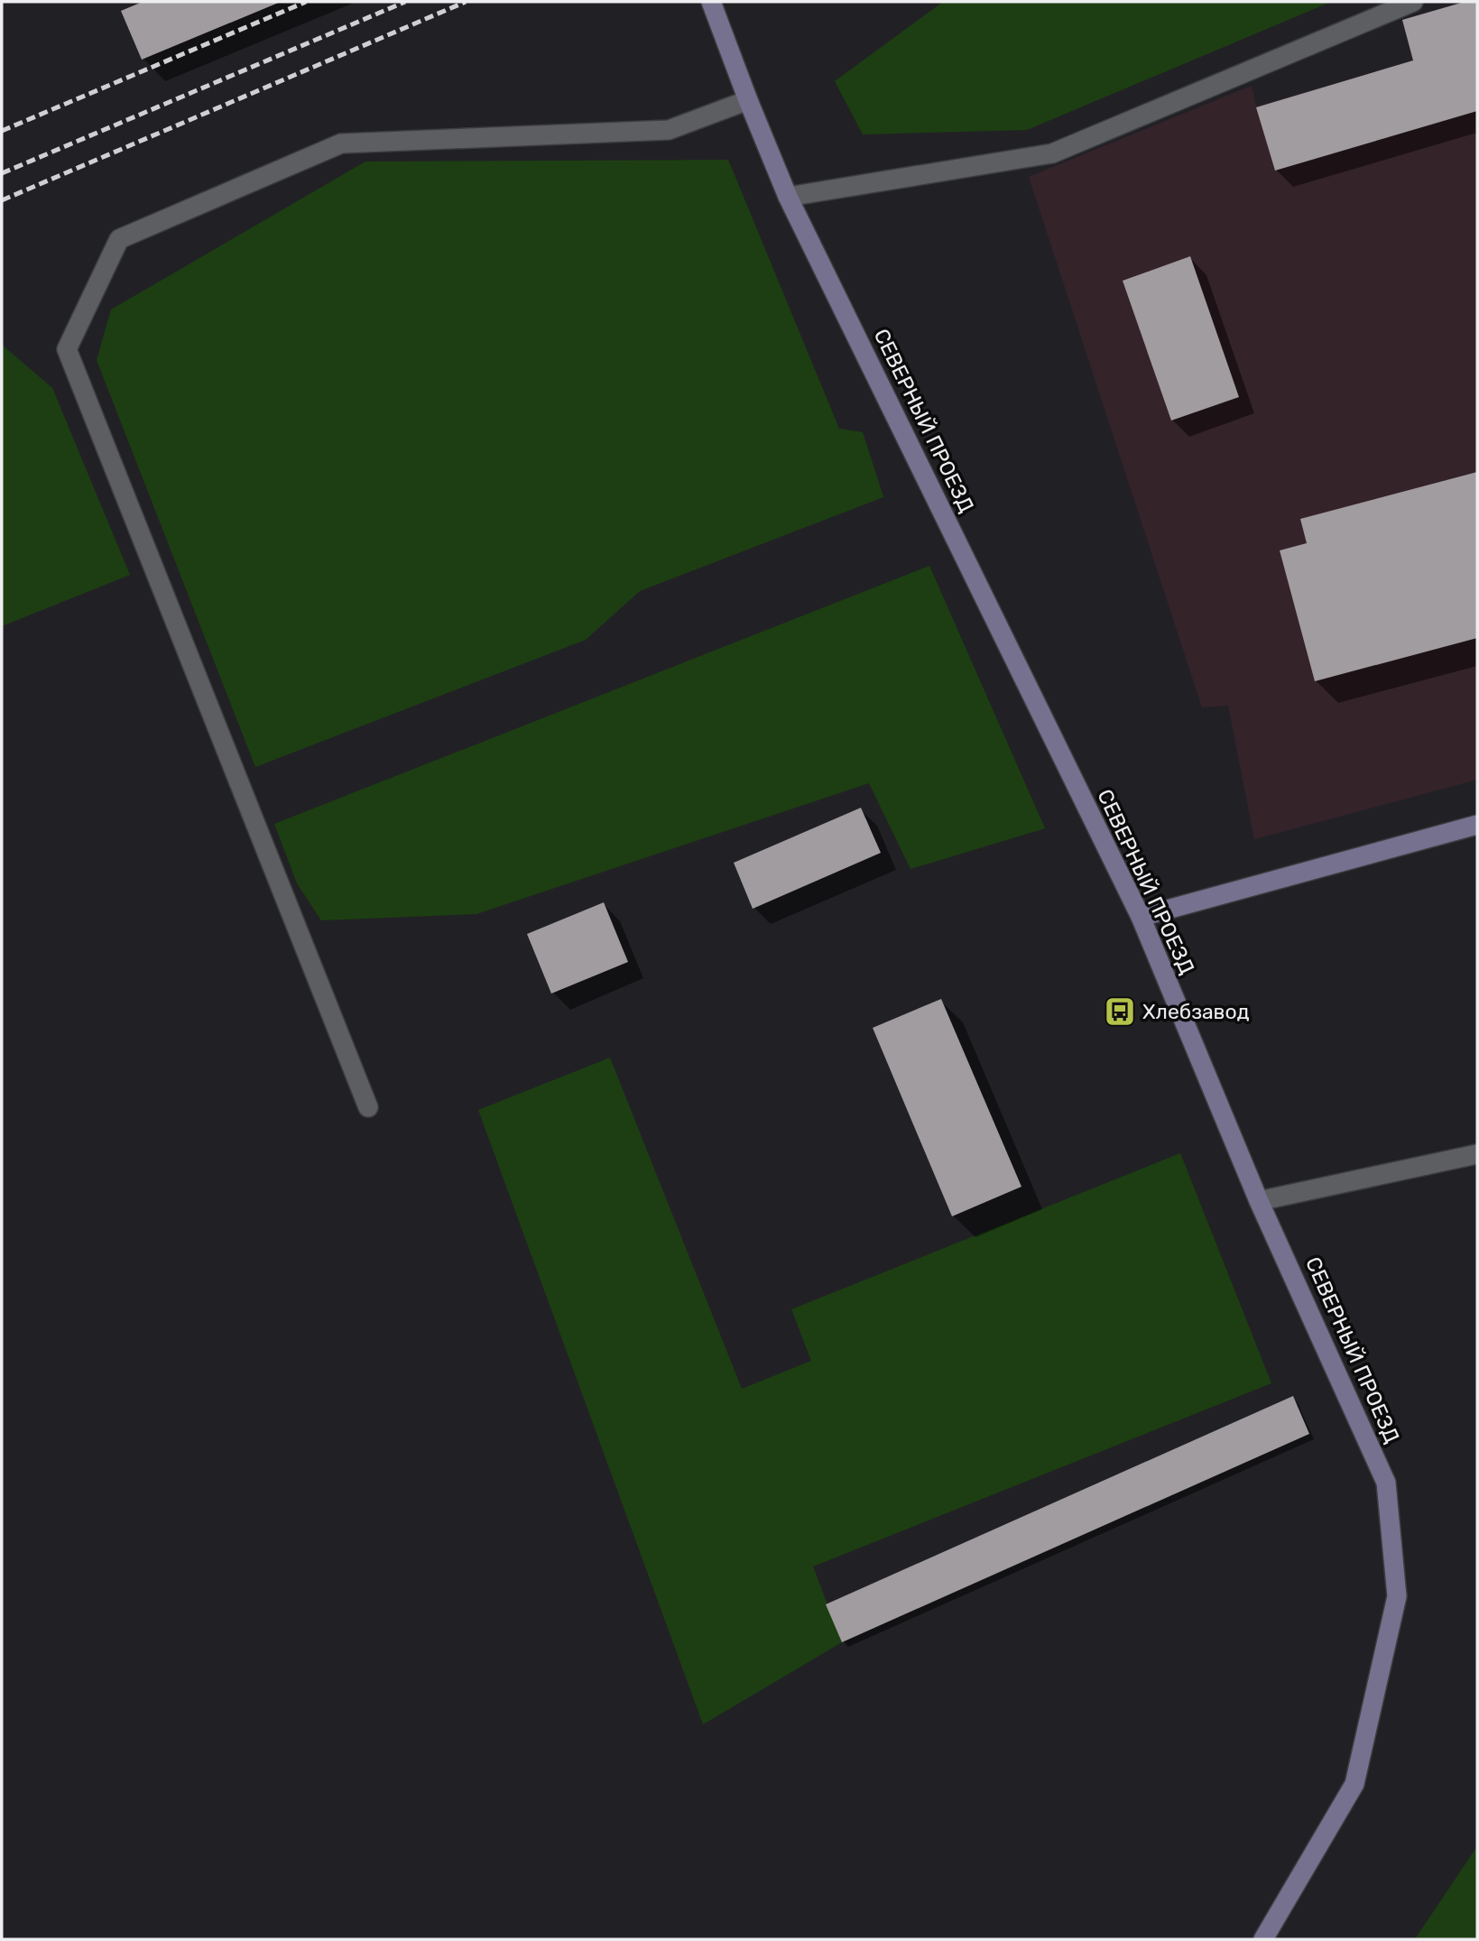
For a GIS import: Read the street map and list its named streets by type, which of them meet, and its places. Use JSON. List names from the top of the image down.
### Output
{
  "streets": {
    "street": ["СЕВЕРНЫЙ ПРОЕЗД"]
  },
  "places": {
    "bus stop": ["Хлебзавод"]
  }
}
